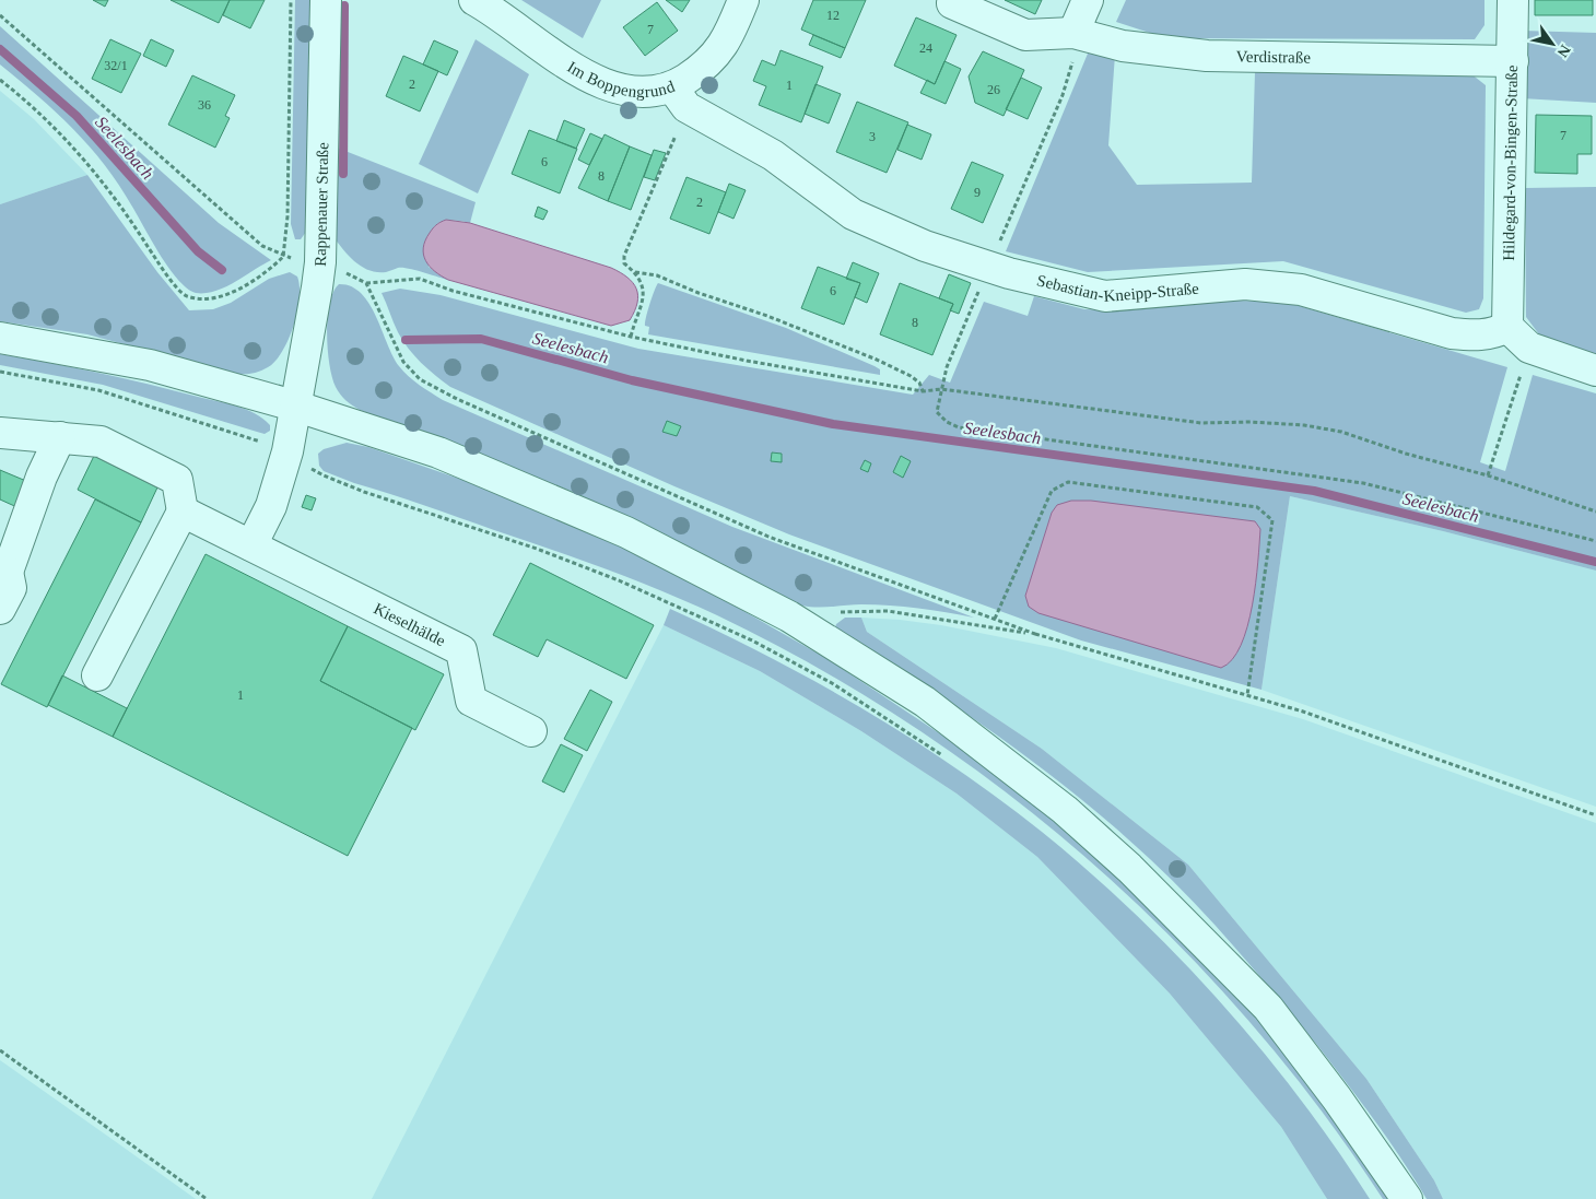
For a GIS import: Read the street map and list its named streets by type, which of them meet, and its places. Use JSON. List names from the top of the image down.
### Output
{
  "streets": {
    "street": [
      "Verdistraße",
      "Im Boppengrund",
      "Hildegard-von-Bingen-Straße",
      "Rappenauer Straße",
      "Sebastian-Kneipp-Straße",
      "Kieselhälde"
    ]
  },
  "crossings": [
    ["Verdistraße", "Hildegard-von-Bingen-Straße"],
    ["Im Boppengrund", "Sebastian-Kneipp-Straße"],
    ["Hildegard-von-Bingen-Straße", "Sebastian-Kneipp-Straße"]
  ],
  "water": ["Seelesbach"],
  "house_numbers": [
    "12",
    "7",
    "24",
    "32/1",
    "2",
    "1",
    "26",
    "36",
    "7",
    "3",
    "6",
    "8",
    "9",
    "2",
    "6",
    "8",
    "1"
  ],
  "north": "bottom right"
}
